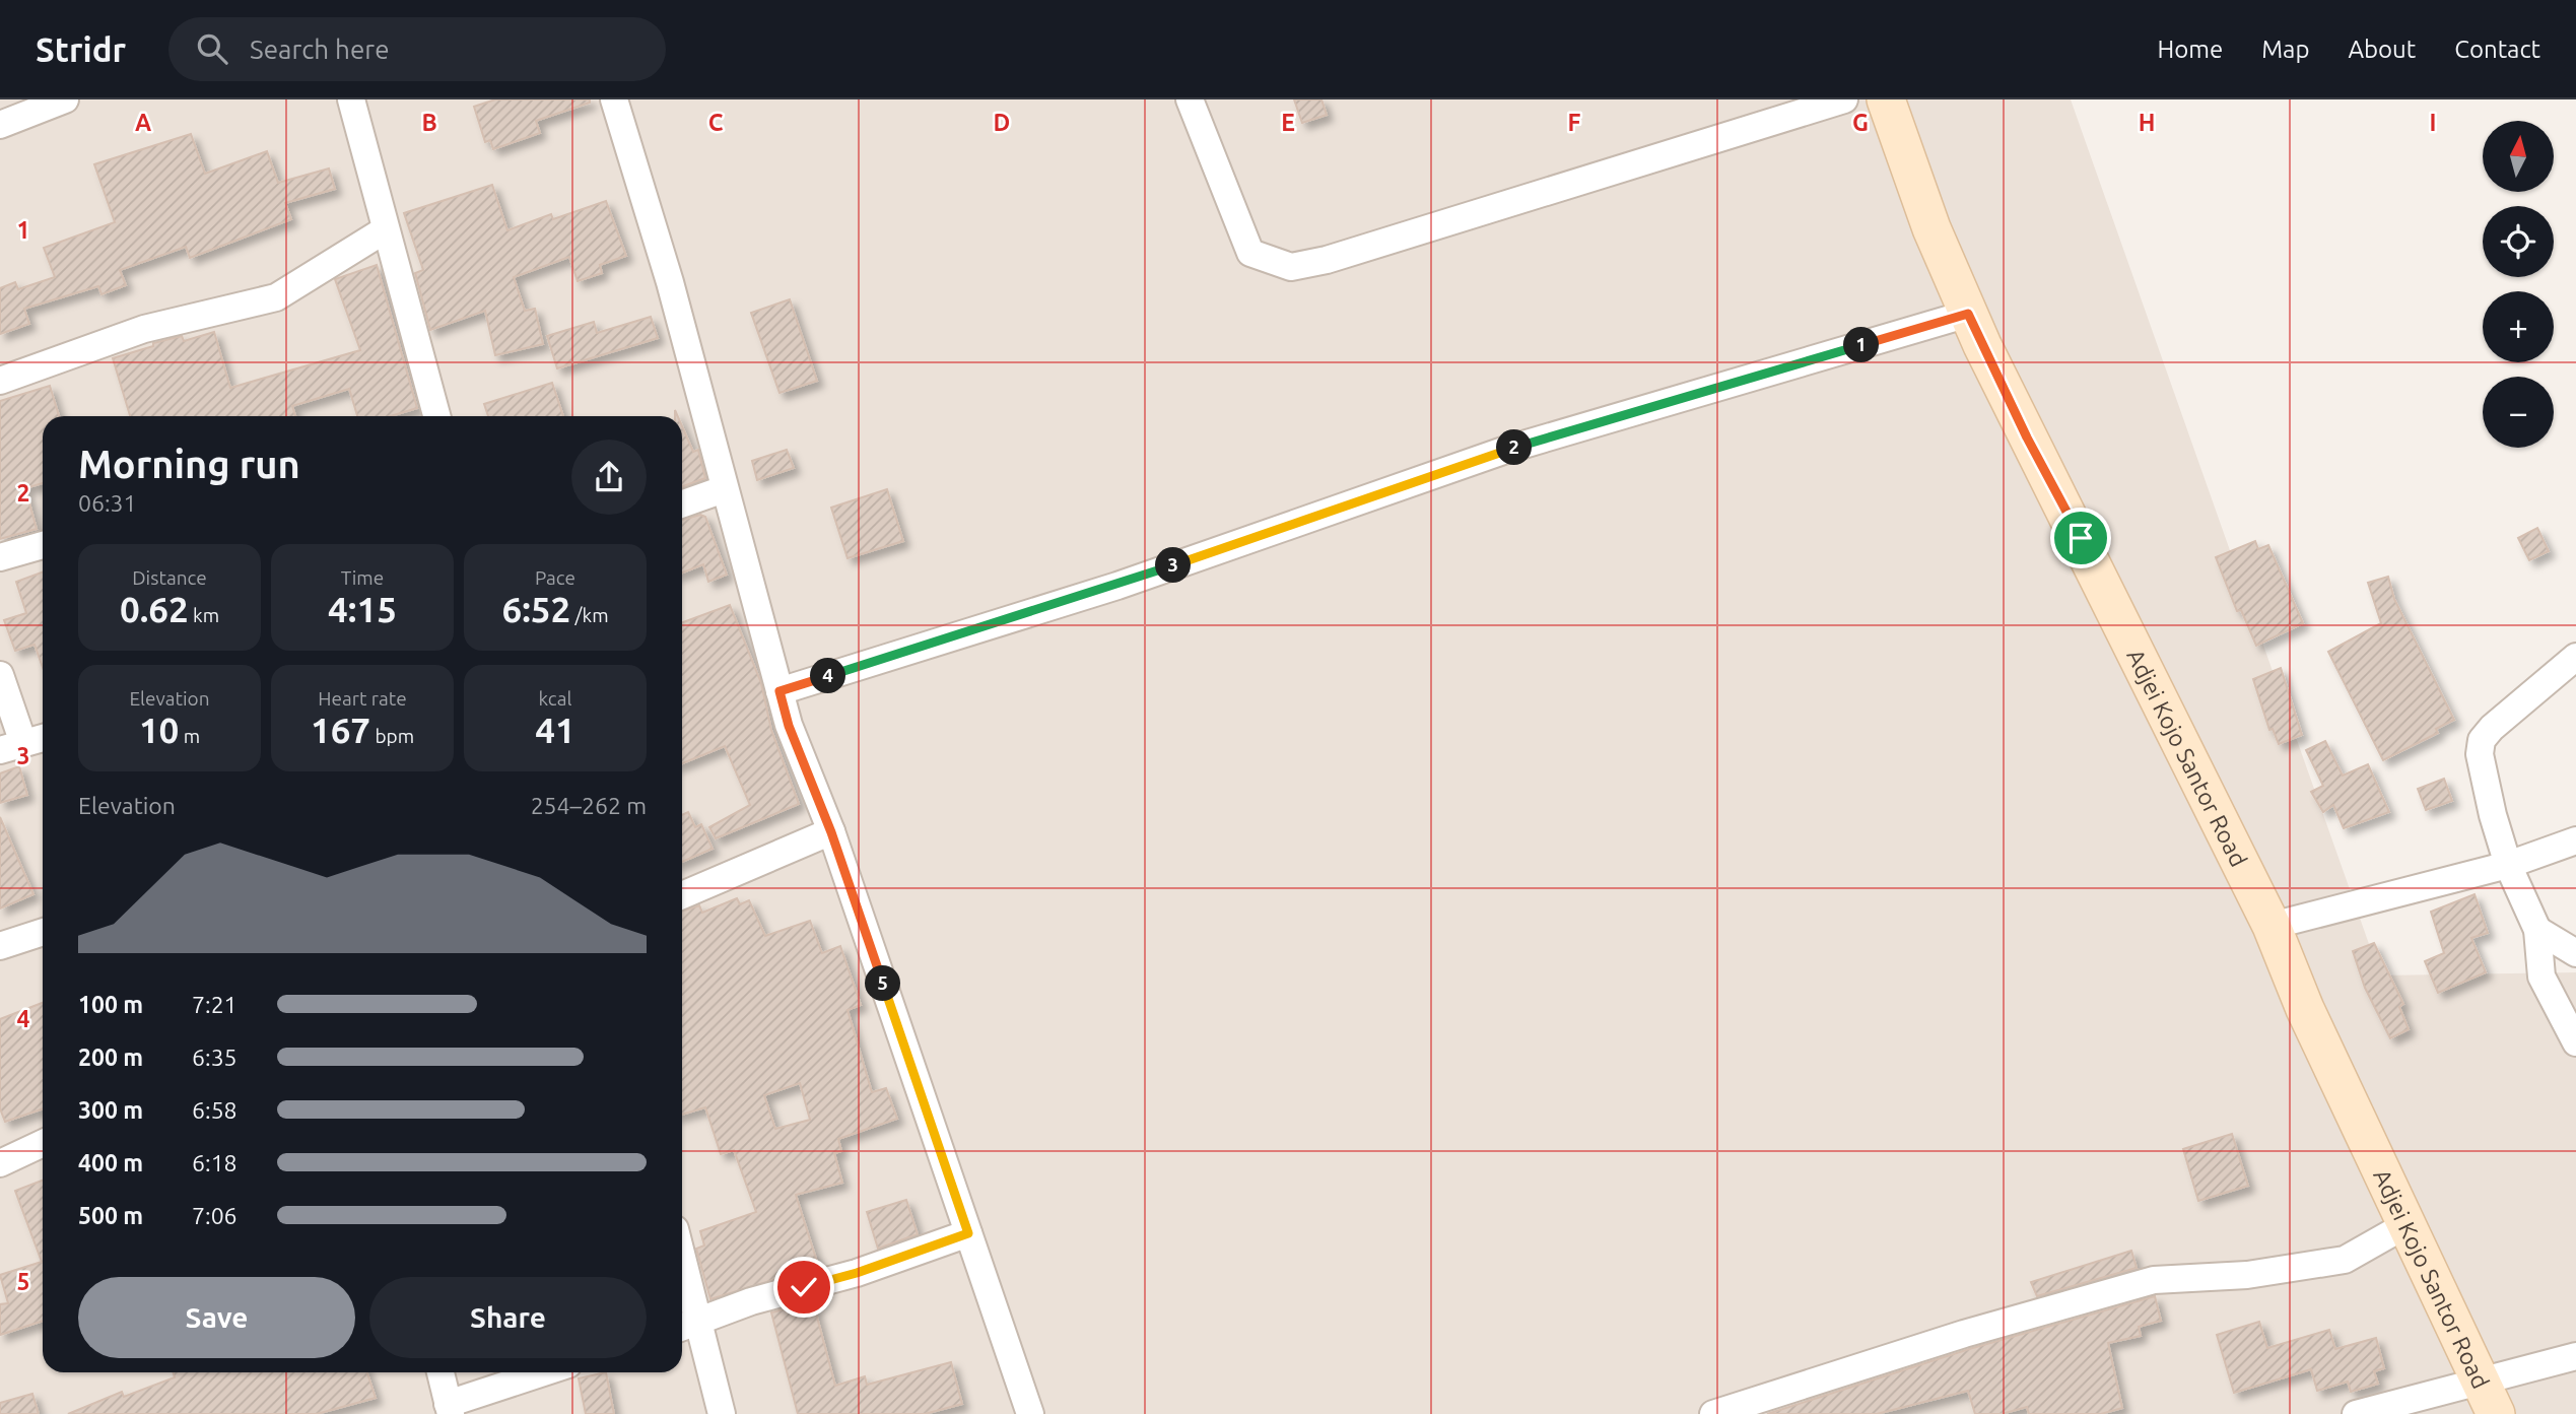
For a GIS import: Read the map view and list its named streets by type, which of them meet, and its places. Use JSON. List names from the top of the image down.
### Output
{
  "streets": {
    "street": ["Adjei Kojo Santor Road"]
  },
  "north": "top",
  "page": {
    "header": "Stridr",
    "search": "Search here",
    "nav": [
      "Home",
      "Map",
      "About",
      "Contact"
    ],
    "map_buttons": ["+", "−"],
    "pins": [
      "1",
      "2",
      "3",
      "4",
      "5"
    ],
    "heading": ["Morning run", "06:31"],
    "stats": [
      ["Distance", "0.62 km"],
      ["Time", "4:15"],
      ["Pace", "6:52 /km"],
      ["Elevation", "10 m"],
      ["Heart rate", "167 bpm"],
      ["kcal", "41"]
    ],
    "chart": ["Elevation", "254–262 m"],
    "list": [
      {
        "name": "100 m",
        "note": "7:21"
      },
      {
        "name": "200 m",
        "note": "6:35"
      },
      {
        "name": "300 m",
        "note": "6:58"
      },
      {
        "name": "400 m",
        "note": "6:18"
      },
      {
        "name": "500 m",
        "note": "7:06"
      }
    ],
    "buttons": ["Save", "Share"]
  },
  "grid": {
    "columns": [
      "A",
      "B",
      "C",
      "D",
      "E",
      "F",
      "G",
      "H",
      "I"
    ],
    "rows": [
      "1",
      "2",
      "3",
      "4",
      "5"
    ]
  }
}
